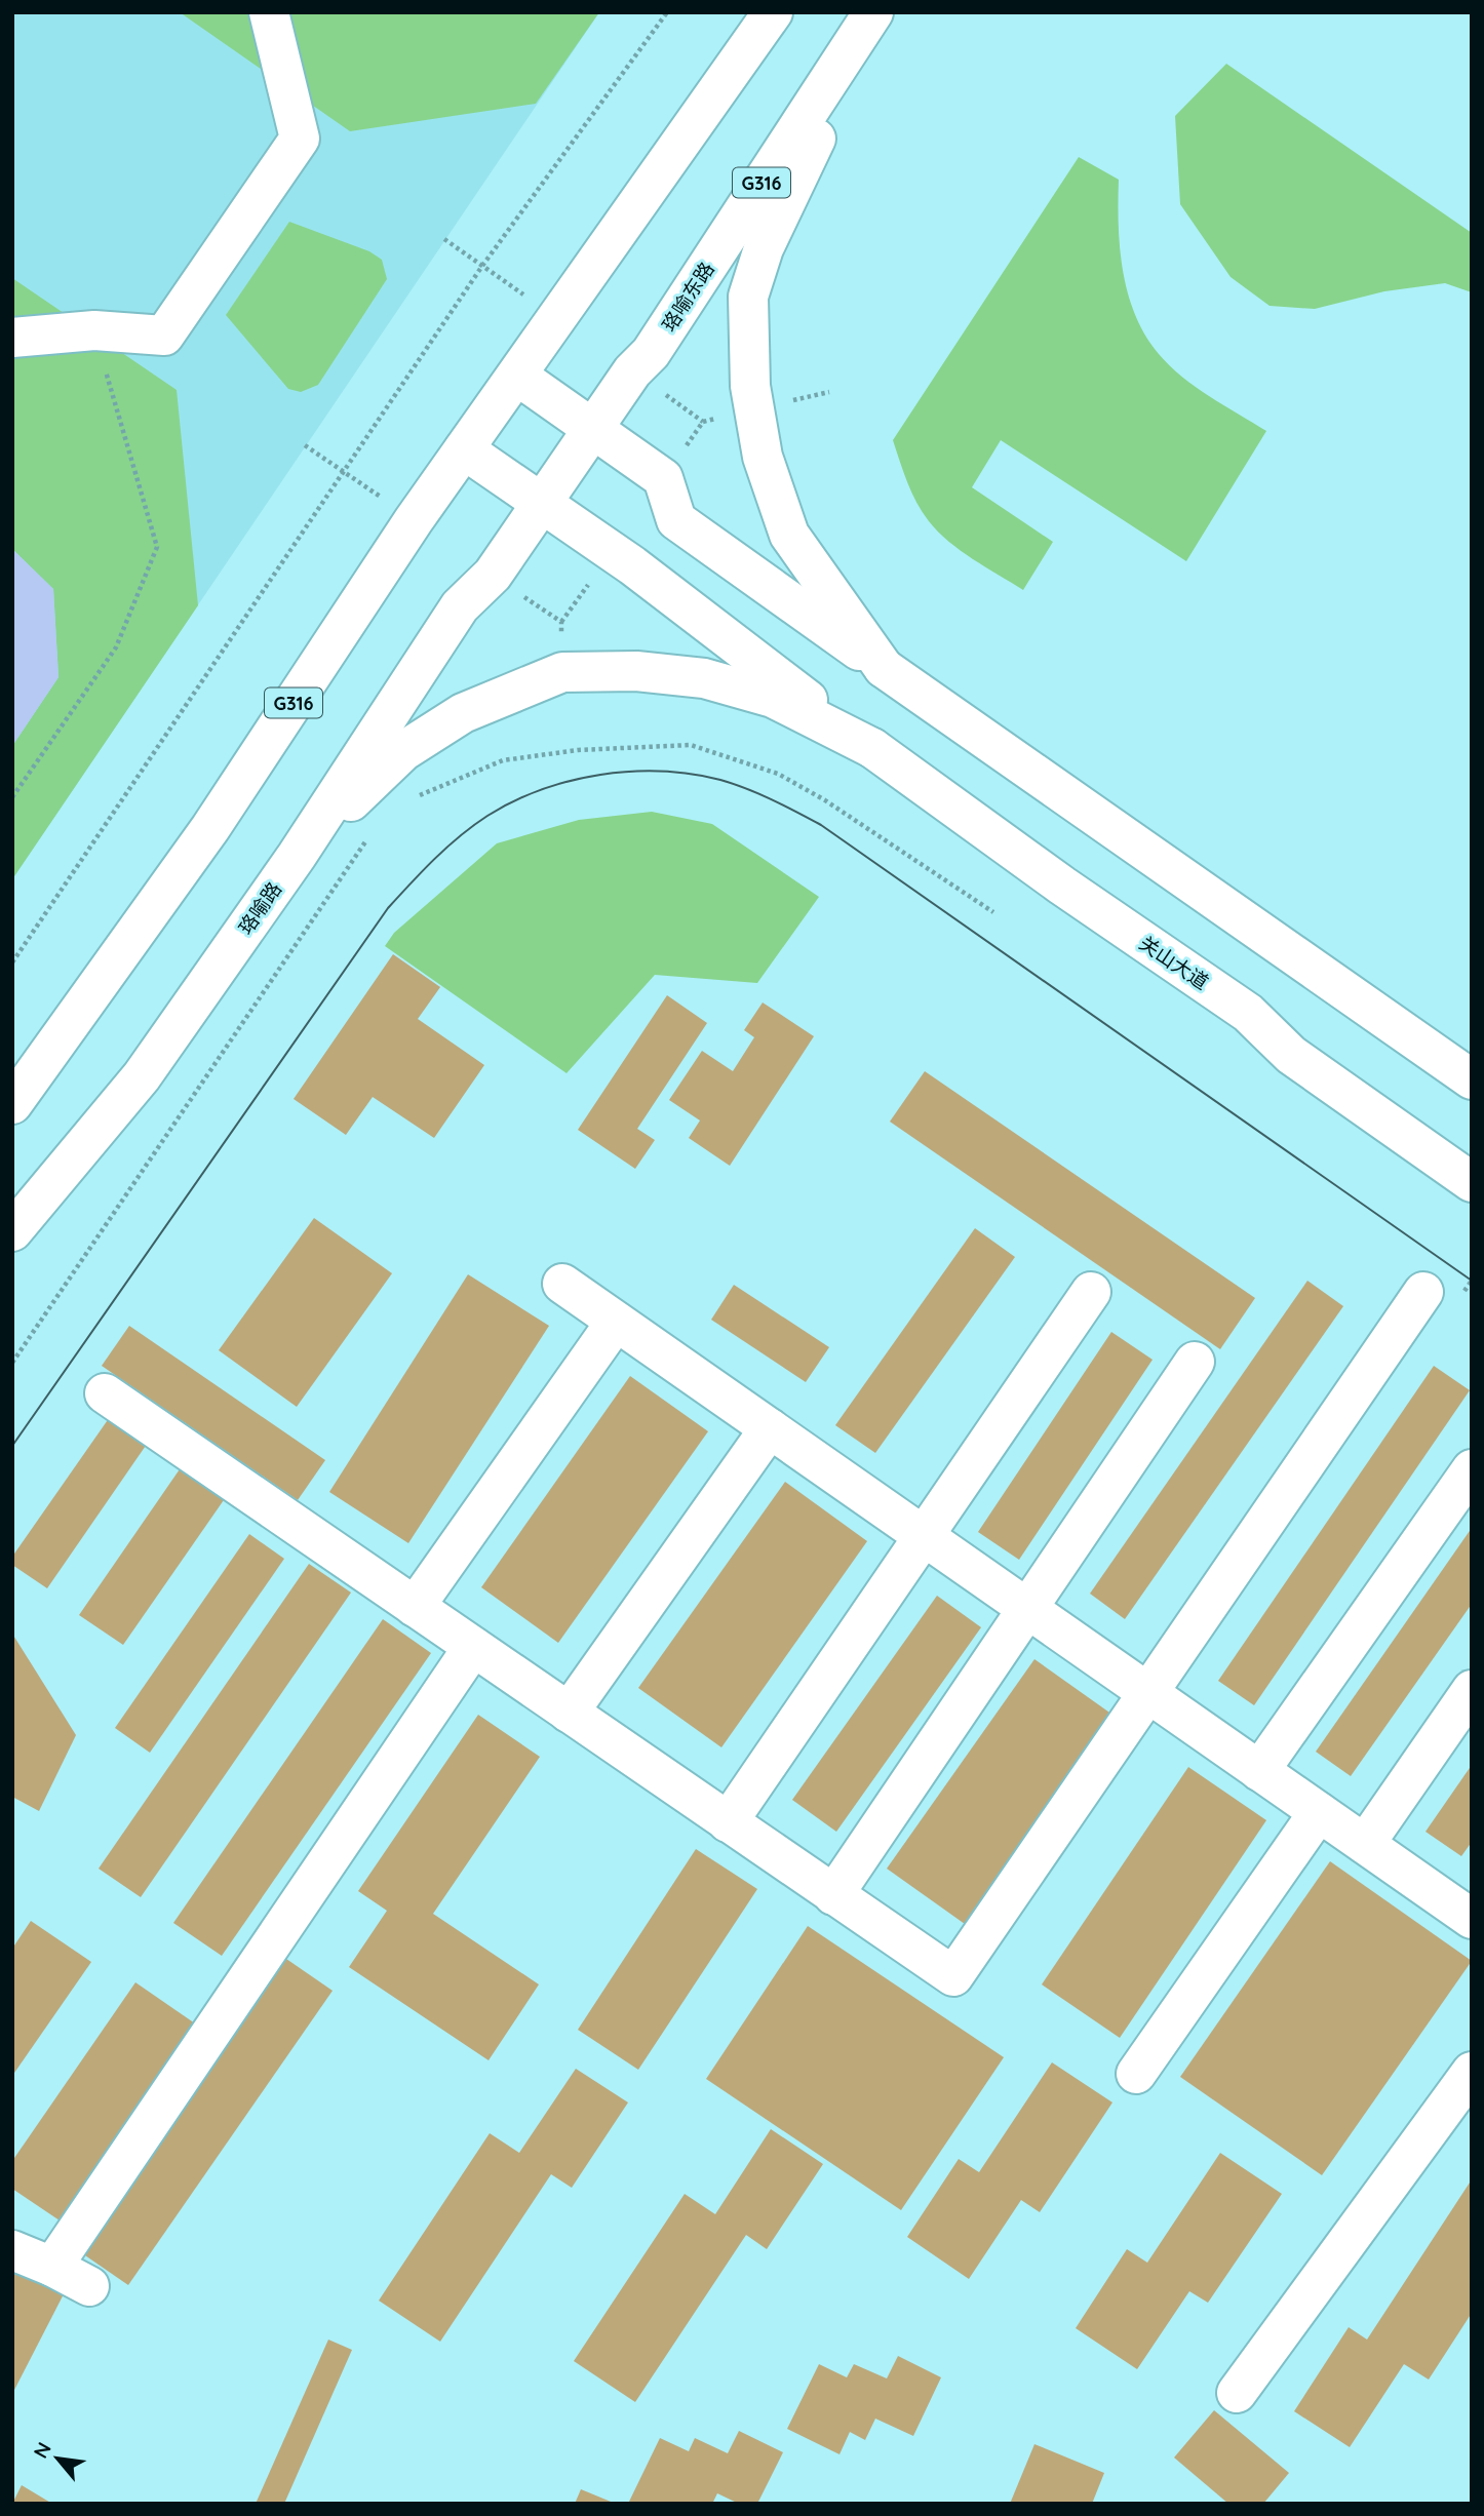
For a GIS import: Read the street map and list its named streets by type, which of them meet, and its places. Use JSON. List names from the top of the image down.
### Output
{
  "streets": {
    "main road": [
      "G316",
      "珞喻东路",
      "珞喻路",
      "关山大道"
    ]
  },
  "crossings": [
    ["珞喻东路", "珞喻路"]
  ],
  "north": "top left"
}
